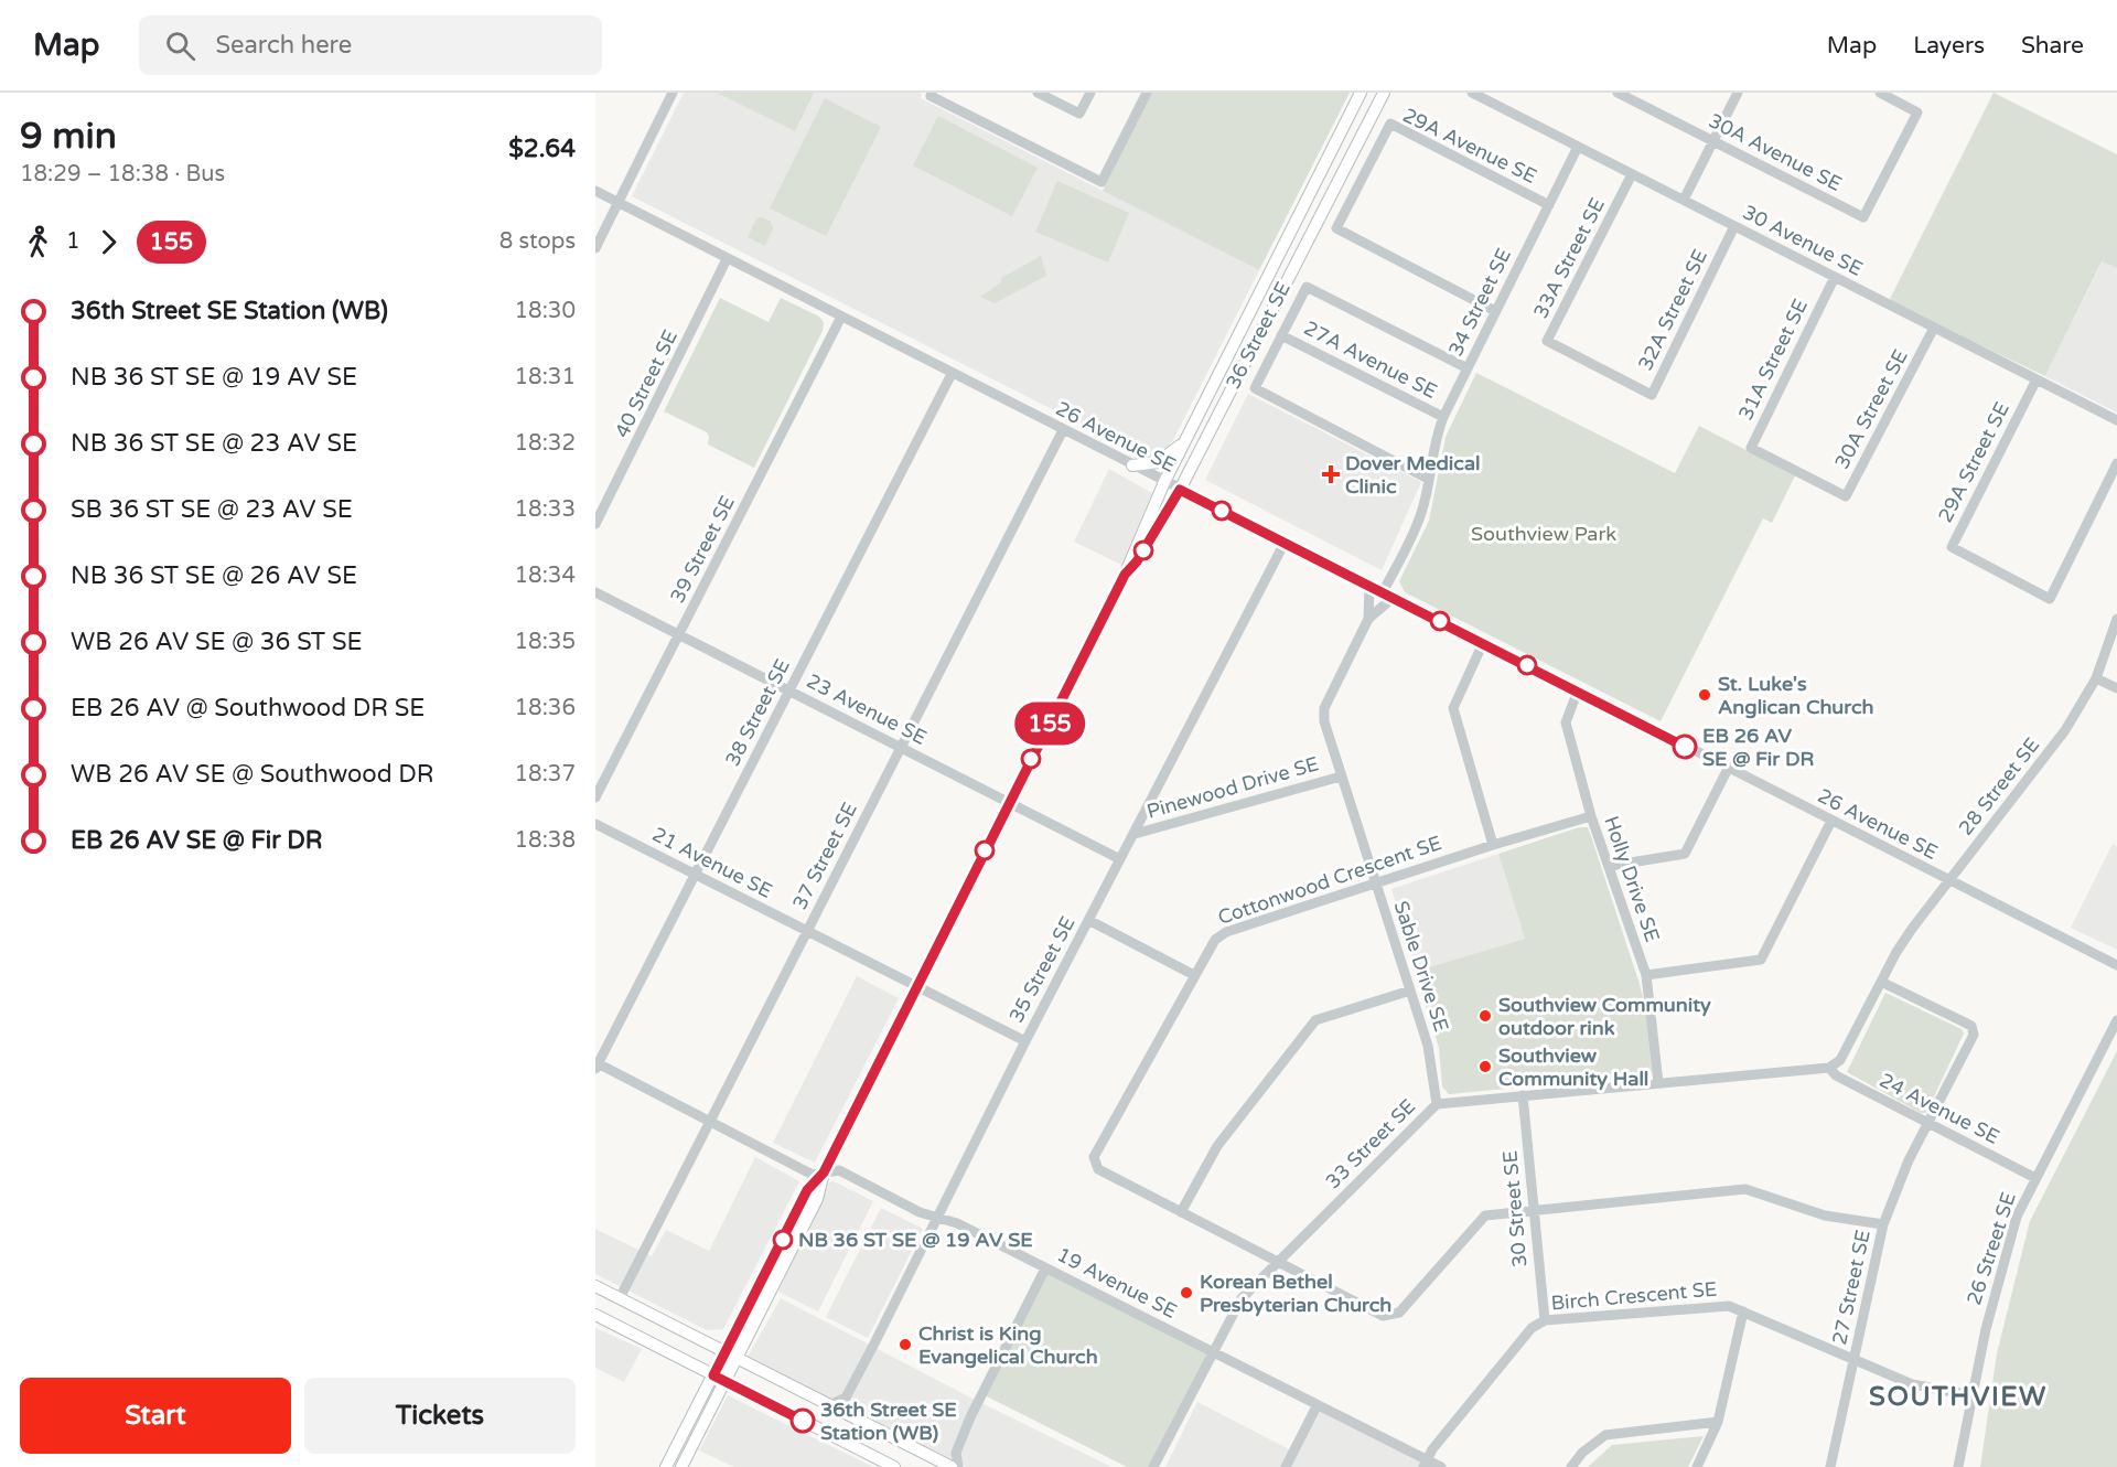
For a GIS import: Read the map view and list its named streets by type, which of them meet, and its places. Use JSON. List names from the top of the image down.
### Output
{
  "streets": {
    "main road": ["36 Street SE"],
    "street": [
      "29A Avenue SE",
      "30A Avenue SE",
      "30 Avenue SE",
      "33A Street SE",
      "34 Street SE",
      "32A Street SE",
      "27A Avenue SE",
      "31A Street SE",
      "40 Street SE",
      "30A Street SE",
      "26 Avenue SE",
      "29A Street SE",
      "39 Street SE",
      "23 Avenue SE",
      "38 Street SE",
      "28 Street SE",
      "Pinewood Drive SE",
      "37 Street SE",
      "21 Avenue SE",
      "Holly Drive SE",
      "Cottonwood Crescent SE",
      "Sable Drive SE",
      "35 Street SE",
      "24 Avenue SE",
      "33 Street SE",
      "30 Street SE",
      "26 Street SE",
      "19 Avenue SE",
      "27 Street SE",
      "Birch Crescent SE"
    ]
  },
  "crossings": [
    ["29A Avenue SE", "34 Street SE"],
    ["30 Avenue SE", "33A Street SE"],
    ["30 Avenue SE", "34 Street SE"],
    ["30 Avenue SE", "32A Street SE"],
    ["30 Avenue SE", "31A Street SE"],
    ["30 Avenue SE", "30A Street SE"],
    ["30 Avenue SE", "29A Street SE"],
    ["33A Street SE", "32A Street SE"],
    ["34 Street SE", "27A Avenue SE"],
    ["34 Street SE", "Sable Drive SE"],
    ["36 Street SE", "26 Avenue SE"],
    ["36 Street SE", "23 Avenue SE"],
    ["36 Street SE", "21 Avenue SE"],
    ["36 Street SE", "19 Avenue SE"],
    ["31A Street SE", "30A Street SE"],
    ["40 Street SE", "26 Avenue SE"],
    ["26 Avenue SE", "39 Street SE"],
    ["26 Avenue SE", "38 Street SE"],
    ["26 Avenue SE", "28 Street SE"],
    ["26 Avenue SE", "37 Street SE"],
    ["26 Avenue SE", "Holly Drive SE"],
    ["26 Avenue SE", "Sable Drive SE"],
    ["26 Avenue SE", "35 Street SE"],
    ["39 Street SE", "23 Avenue SE"],
    ["23 Avenue SE", "38 Street SE"],
    ["23 Avenue SE", "37 Street SE"],
    ["23 Avenue SE", "35 Street SE"],
    ["38 Street SE", "21 Avenue SE"],
    ["38 Street SE", "19 Avenue SE"],
    ["28 Street SE", "24 Avenue SE"],
    ["28 Street SE", "33 Street SE"],
    ["28 Street SE", "27 Street SE"],
    ["Pinewood Drive SE", "Sable Drive SE"],
    ["Pinewood Drive SE", "35 Street SE"],
    ["37 Street SE", "21 Avenue SE"],
    ["37 Street SE", "19 Avenue SE"],
    ["21 Avenue SE", "35 Street SE"],
    ["Holly Drive SE", "Cottonwood Crescent SE"],
    ["Holly Drive SE", "33 Street SE"],
    ["Cottonwood Crescent SE", "Sable Drive SE"],
    ["Cottonwood Crescent SE", "33 Street SE"],
    ["Cottonwood Crescent SE", "30 Street SE"],
    ["Cottonwood Crescent SE", "27 Street SE"],
    ["Sable Drive SE", "33 Street SE"],
    ["35 Street SE", "19 Avenue SE"],
    ["24 Avenue SE", "33 Street SE"],
    ["24 Avenue SE", "26 Street SE"],
    ["24 Avenue SE", "27 Street SE"],
    ["33 Street SE", "30 Street SE"],
    ["33 Street SE", "19 Avenue SE"],
    ["30 Street SE", "Birch Crescent SE"],
    ["26 Street SE", "Birch Crescent SE"],
    ["19 Avenue SE", "Birch Crescent SE"],
    ["27 Street SE", "Birch Crescent SE"]
  ],
  "districts": ["SOUTHVIEW"],
  "parks": ["Southview Park"],
  "places": {
    "health": ["Dover Medical Clinic"],
    "other": [
      "St. Luke's Anglican Church",
      "EB 26 AV SE @ Fir DR",
      "Southview Community outdoor rink",
      "Southview Community Hall",
      "NB 36 ST SE @ 19 AV SE",
      "Korean Bethel Presbyterian Church",
      "Christ is King Evangelical Church",
      "36th Street SE Station (WB)"
    ]
  },
  "lines": ["bus line 155"],
  "page": {
    "header": "Map",
    "search": "Search here",
    "nav": ["Map", "Layers", "Share"],
    "heading": ["9 min", "18:29 – 18:38 · Bus", "$2.64"],
    "on_map": "155",
    "legs": ["1", "155", "8 stops"],
    "list": [
      {
        "name": "36th Street SE Station (WB)",
        "value": "18:30"
      },
      {
        "name": "NB 36 ST SE @ 19 AV SE",
        "value": "18:31"
      },
      {
        "name": "NB 36 ST SE @ 23 AV SE",
        "value": "18:32"
      },
      {
        "name": "SB 36 ST SE @ 23 AV SE",
        "value": "18:33"
      },
      {
        "name": "NB 36 ST SE @ 26 AV SE",
        "value": "18:34"
      },
      {
        "name": "WB 26 AV SE @ 36 ST SE",
        "value": "18:35"
      },
      {
        "name": "EB 26 AV @ Southwood DR SE",
        "value": "18:36"
      },
      {
        "name": "WB 26 AV SE @ Southwood DR",
        "value": "18:37"
      },
      {
        "name": "EB 26 AV SE @ Fir DR",
        "value": "18:38"
      }
    ],
    "buttons": ["Start", "Tickets"]
  }
}
